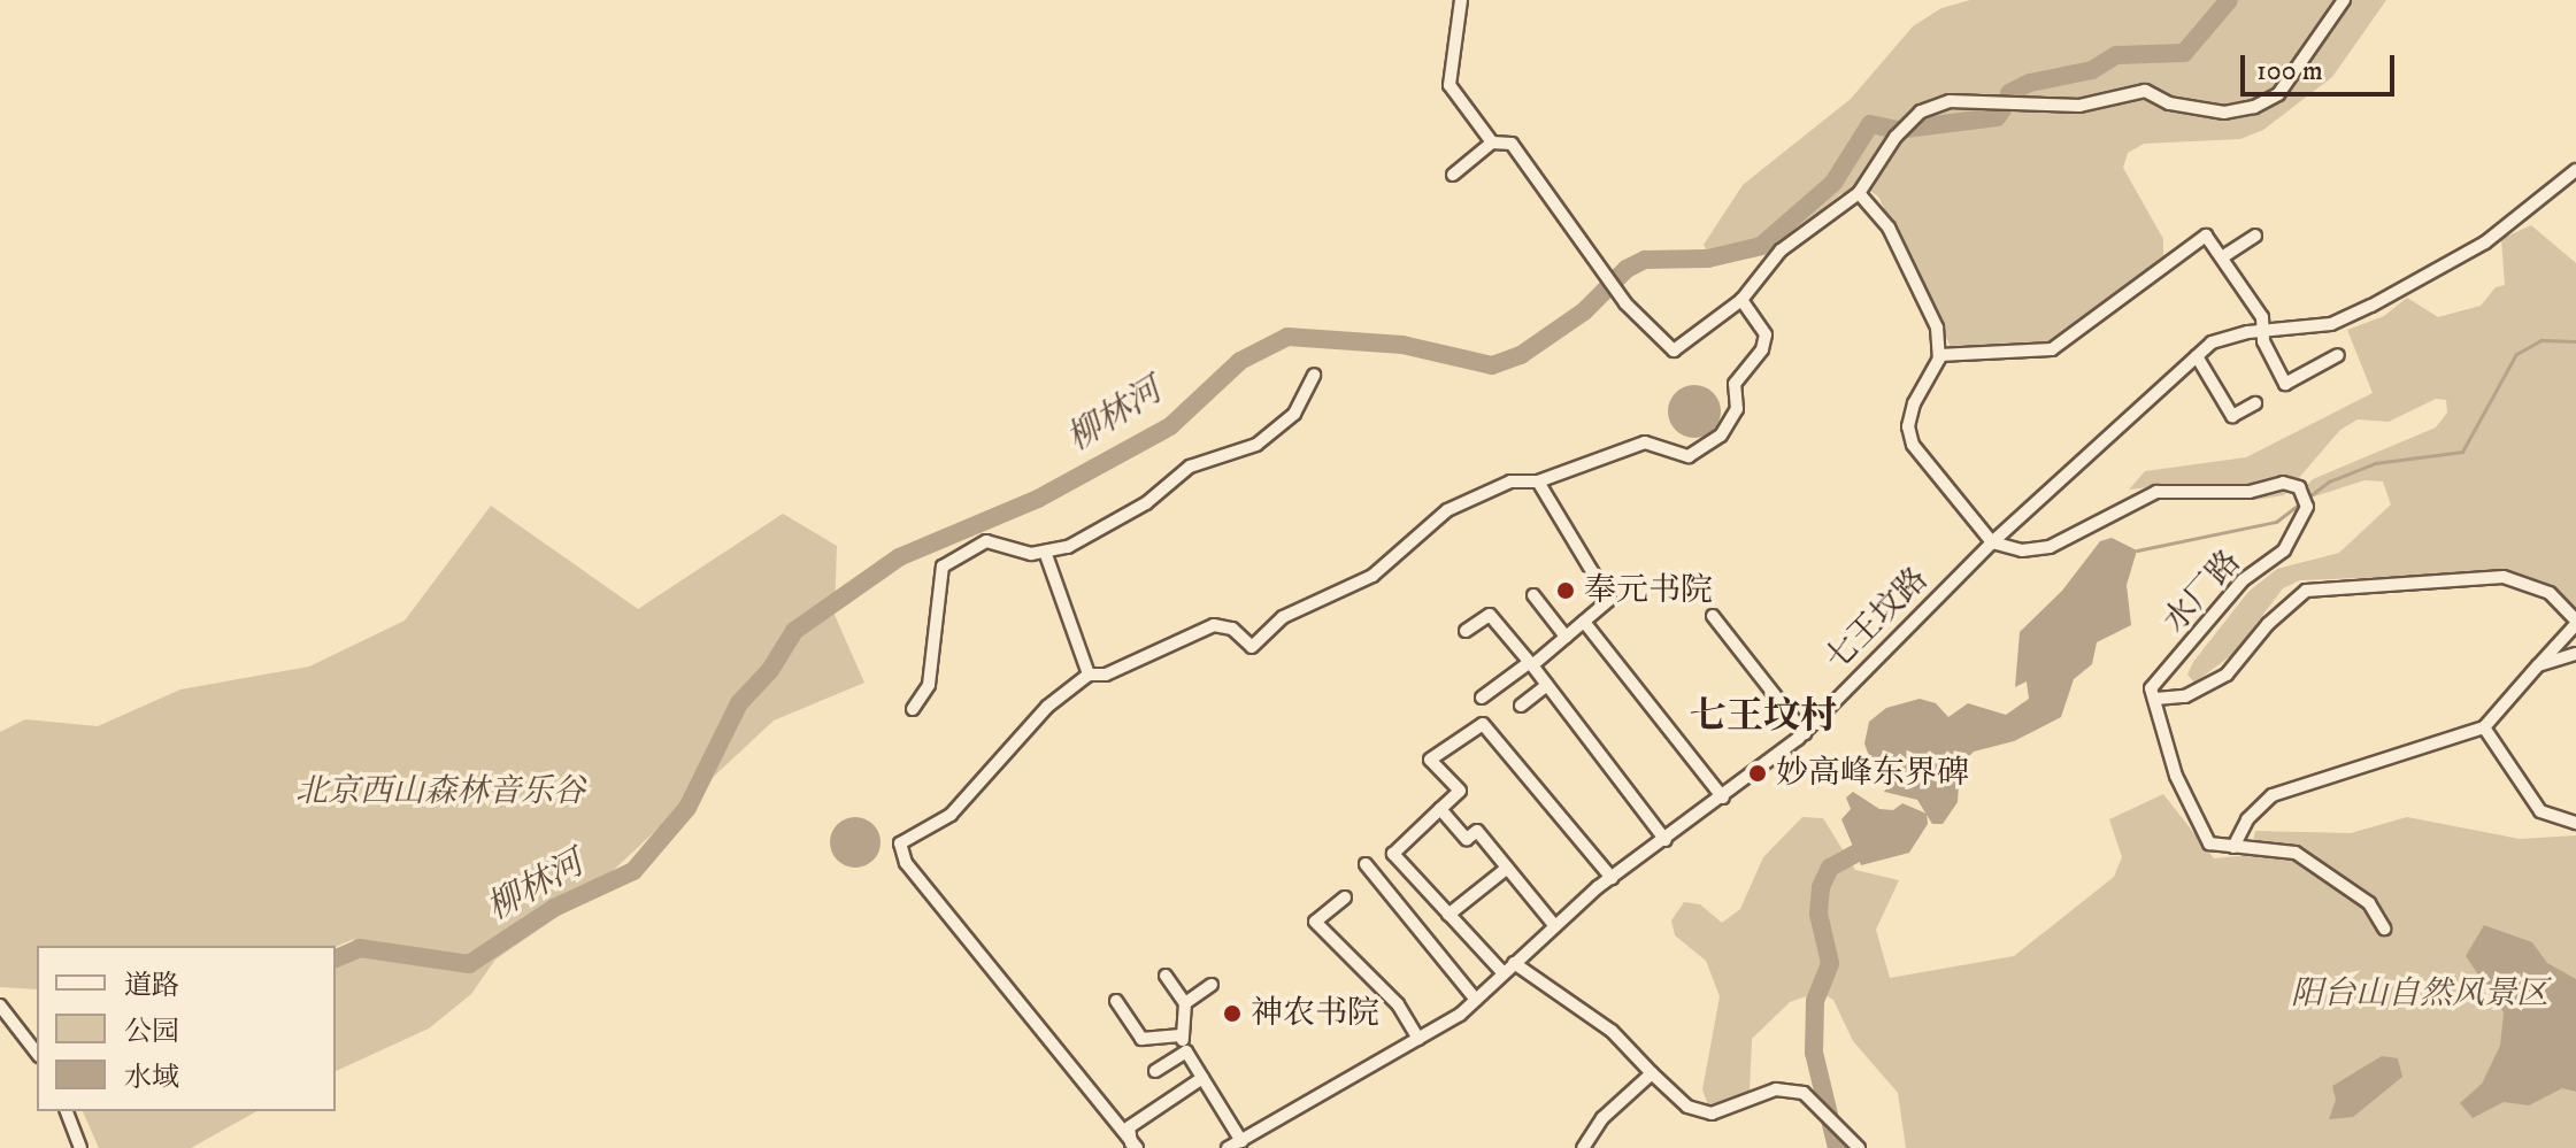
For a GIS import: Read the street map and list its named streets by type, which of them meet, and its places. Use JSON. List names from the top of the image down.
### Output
{
  "streets": {
    "street": ["水厂路", "七王坟路"]
  },
  "crossings": [
    ["水厂路", "七王坟路"]
  ],
  "districts": ["七王坟村"],
  "water": ["柳林河"],
  "parks": ["北京西山森林音乐谷", "阳台山自然风景区"],
  "places": ["奉元书院", "妙高峰东界碑", "神农书院"],
  "legend": ["道路", "公园", "水域"],
  "scale_bar": "100 m"
}
